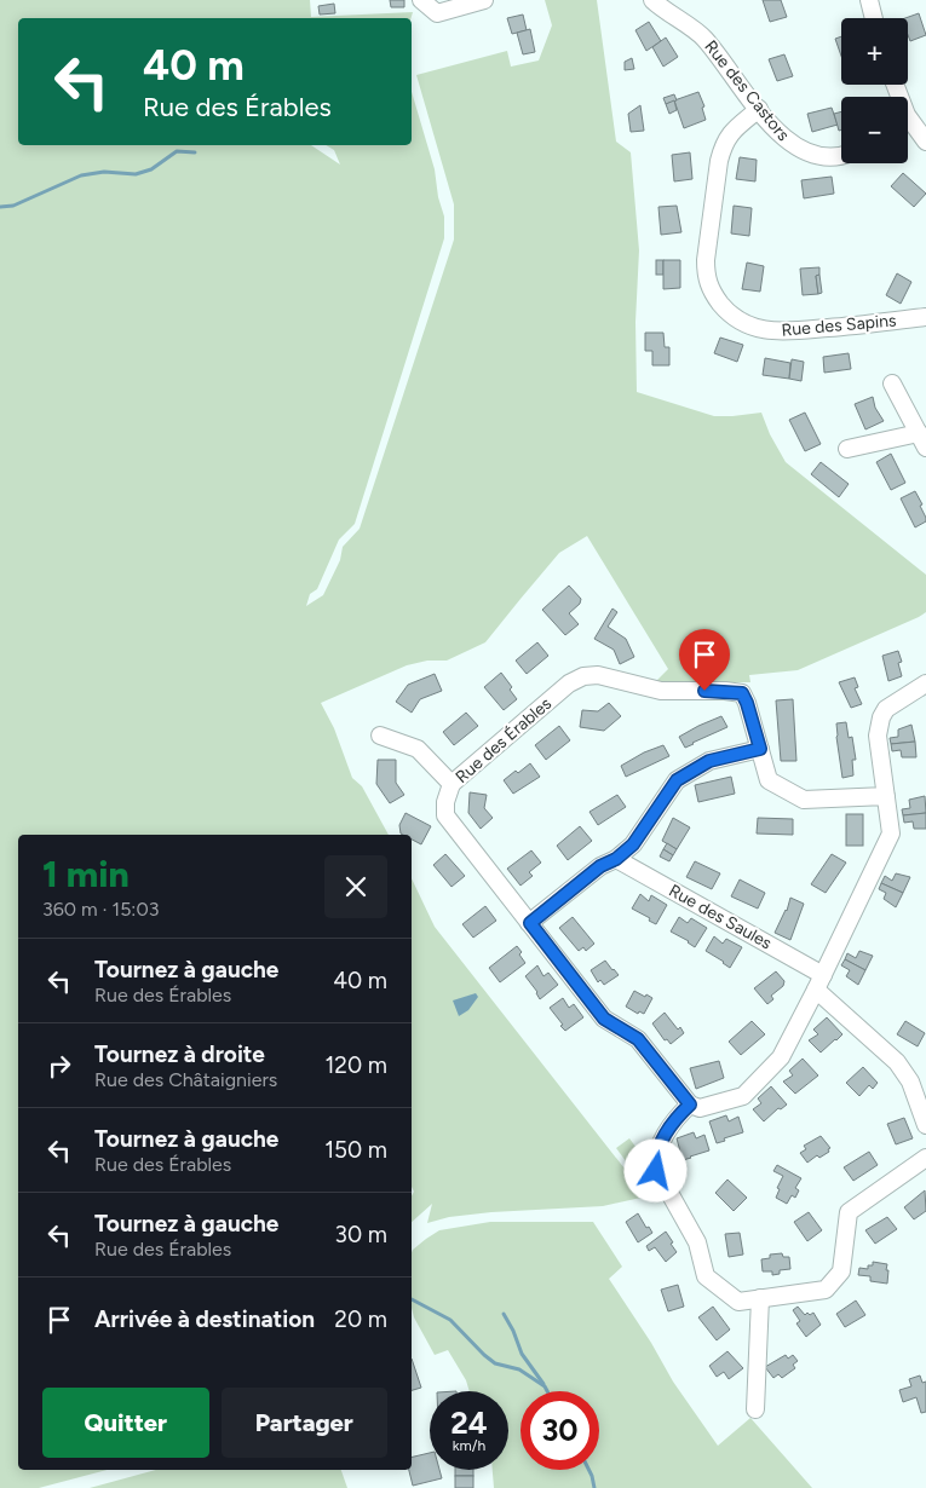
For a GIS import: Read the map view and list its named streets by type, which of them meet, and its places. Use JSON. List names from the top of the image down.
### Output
{
  "streets": {
    "street": [
      "Rue des Castors",
      "Rue des Sapins",
      "Rue des Érables",
      "Rue des Saules"
    ]
  },
  "crossings": [
    ["Rue des Castors", "Rue des Sapins"]
  ],
  "page": {
    "map_buttons": ["+", "−"],
    "turn": ["40 m", "Rue des Érables"],
    "heading": ["1 min", "360 m · 15:03"],
    "list": [
      {
        "name": "Tournez à gauche",
        "note": "Rue des Érables",
        "value": "40 m"
      },
      {
        "name": "Tournez à droite",
        "note": "Rue des Châtaigniers",
        "value": "120 m"
      },
      {
        "name": "Tournez à gauche",
        "note": "Rue des Érables",
        "value": "150 m"
      },
      {
        "name": "Tournez à gauche",
        "note": "Rue des Érables",
        "value": "30 m"
      },
      {
        "name": "Arrivée à destination",
        "value": "20 m"
      }
    ],
    "buttons": ["Quitter", "Partager"],
    "speed": "24 km/h",
    "limit": "30"
  }
}
